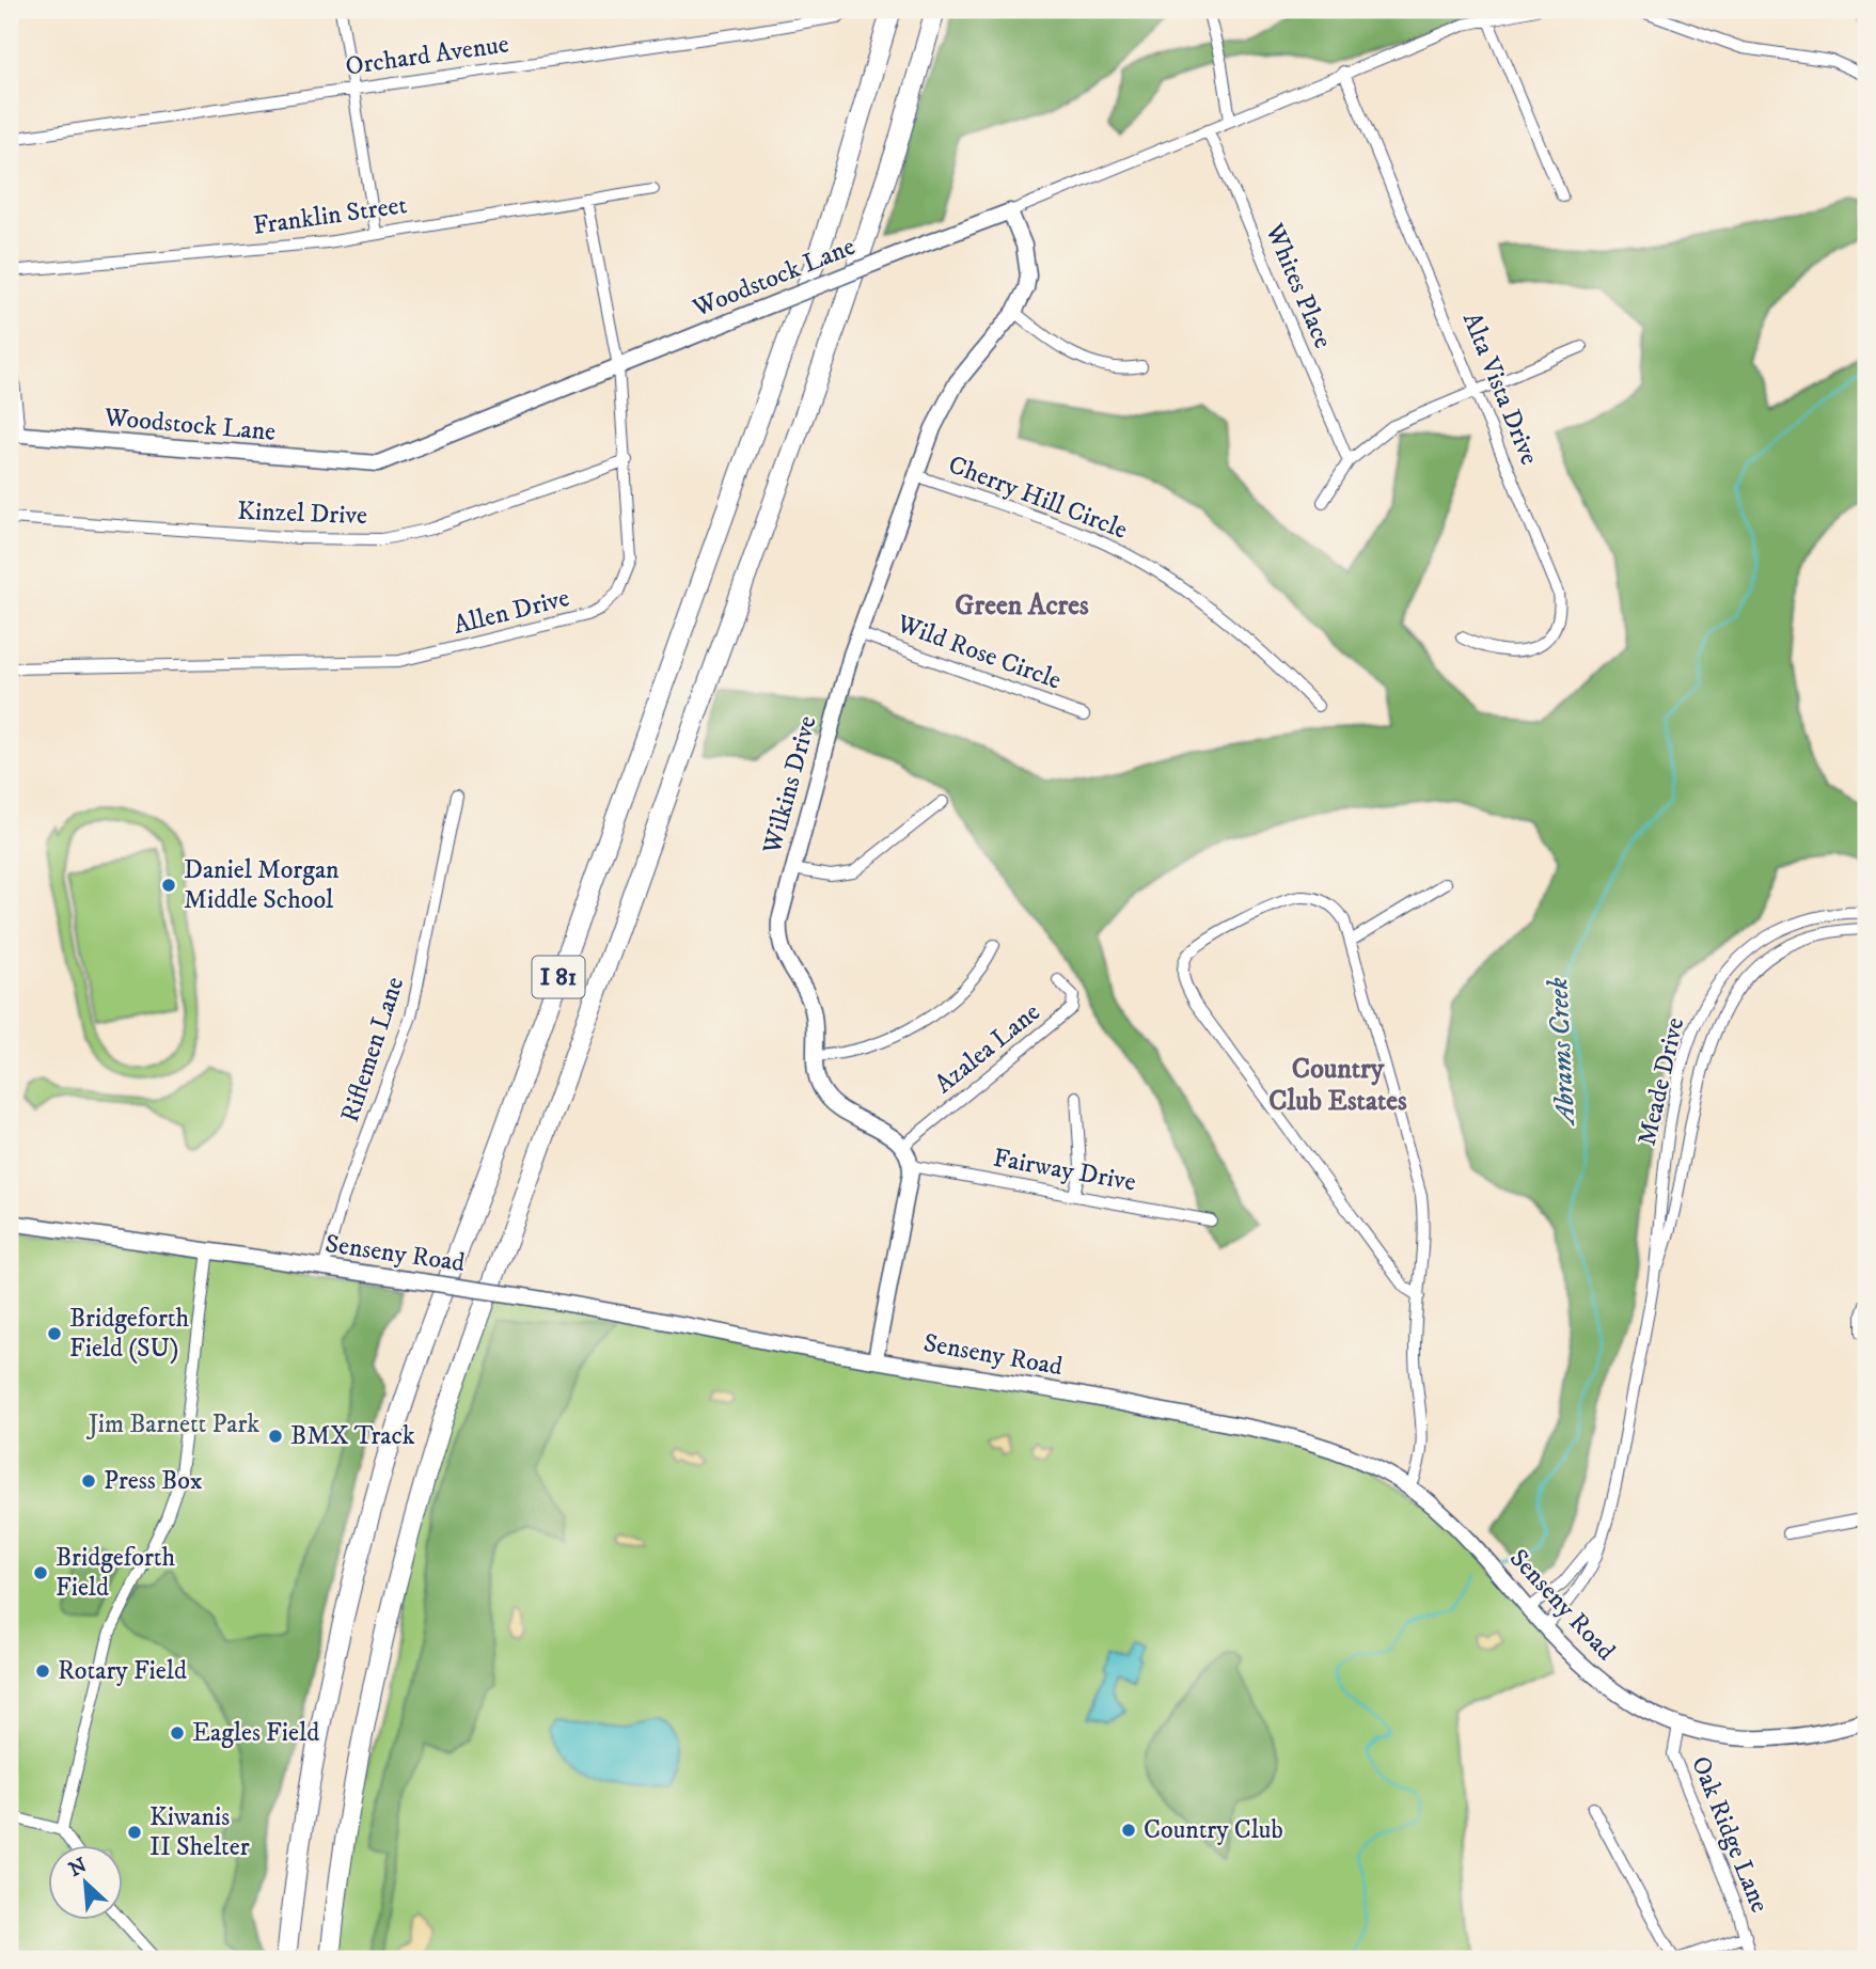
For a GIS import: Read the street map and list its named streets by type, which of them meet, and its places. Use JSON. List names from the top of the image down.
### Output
{
  "streets": {
    "highway": ["I 81"],
    "street": [
      "Orchard Avenue",
      "Franklin Street",
      "Woodstock Lane",
      "Whites Place",
      "Alta Vista Drive",
      "Cherry Hill Circle",
      "Kinzel Drive",
      "Allen Drive",
      "Wild Rose Circle",
      "Wilkins Drive",
      "Azalea Lane",
      "Riflemen Lane",
      "Meade Drive",
      "Fairway Drive",
      "Senseny Road",
      "Oak Ridge Lane"
    ]
  },
  "crossings": [
    ["Franklin Street", "Allen Drive"],
    ["Woodstock Lane", "Whites Place"],
    ["Woodstock Lane", "Alta Vista Drive"],
    ["Woodstock Lane", "Allen Drive"],
    ["Woodstock Lane", "Wilkins Drive"],
    ["Cherry Hill Circle", "Wilkins Drive"],
    ["Kinzel Drive", "Allen Drive"],
    ["Wild Rose Circle", "Wilkins Drive"],
    ["Wilkins Drive", "Azalea Lane"],
    ["Riflemen Lane", "Senseny Road"],
    ["Meade Drive", "Senseny Road"],
    ["Senseny Road", "Oak Ridge Lane"]
  ],
  "districts": ["Green Acres", "Country Club Estates"],
  "water": ["Abrams Creek"],
  "parks": ["Jim Barnett Park"],
  "places": [
    "Daniel Morgan Middle School",
    "Bridgeforth Field (SU)",
    "BMX Track",
    "Press Box",
    "Bridgeforth Field",
    "Rotary Field",
    "Eagles Field",
    "Country Club",
    "Kiwanis II Shelter"
  ],
  "north": "top left"
}
